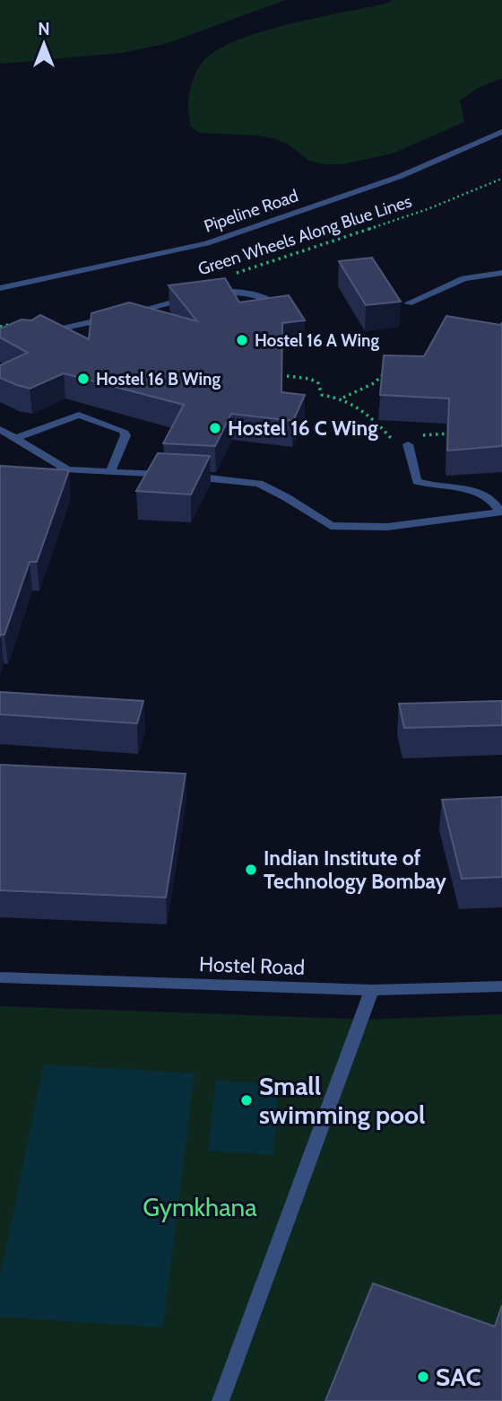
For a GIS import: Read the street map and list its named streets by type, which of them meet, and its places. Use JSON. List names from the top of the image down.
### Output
{
  "streets": {
    "lane": ["Pipeline Road", "Hostel Road"],
    "path": ["Green Wheels Along Blue Lines"]
  },
  "parks": ["Gymkhana"],
  "places": [
    "Hostel 16 A Wing",
    "Hostel 16 B Wing",
    "Hostel 16 C Wing",
    "Indian Institute of Technology Bombay",
    "Small swimming pool",
    "SAC"
  ],
  "north": "top"
}
